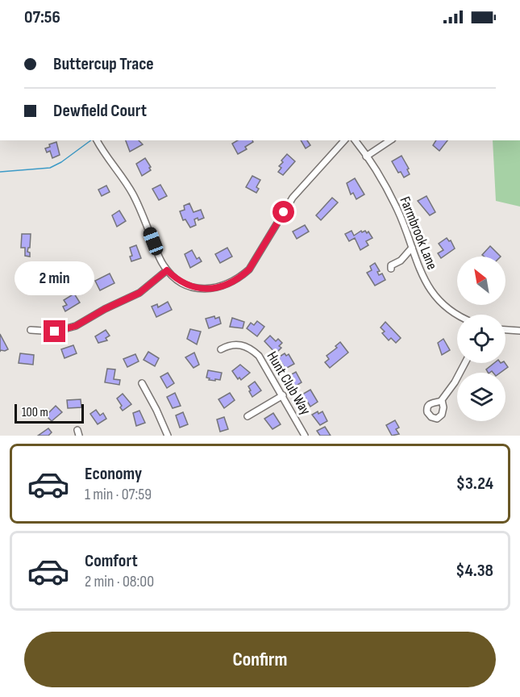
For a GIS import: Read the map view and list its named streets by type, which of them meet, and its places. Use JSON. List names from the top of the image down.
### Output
{
  "streets": {
    "street": ["Farmbrook Lane", "Hunt Club Way"]
  },
  "scale_bar": "100 m",
  "north": "top left",
  "page": {
    "status": "07:56",
    "banner": ["Buttercup Trace", "Dewfield Court"],
    "bubble": "2 min",
    "scale": "100 m",
    "list": [
      {
        "name": "Economy",
        "note": "1 min · 07:59",
        "value": "$3.24"
      },
      {
        "name": "Comfort",
        "note": "2 min · 08:00",
        "value": "$4.38"
      }
    ],
    "buttons": "Confirm"
  }
}
